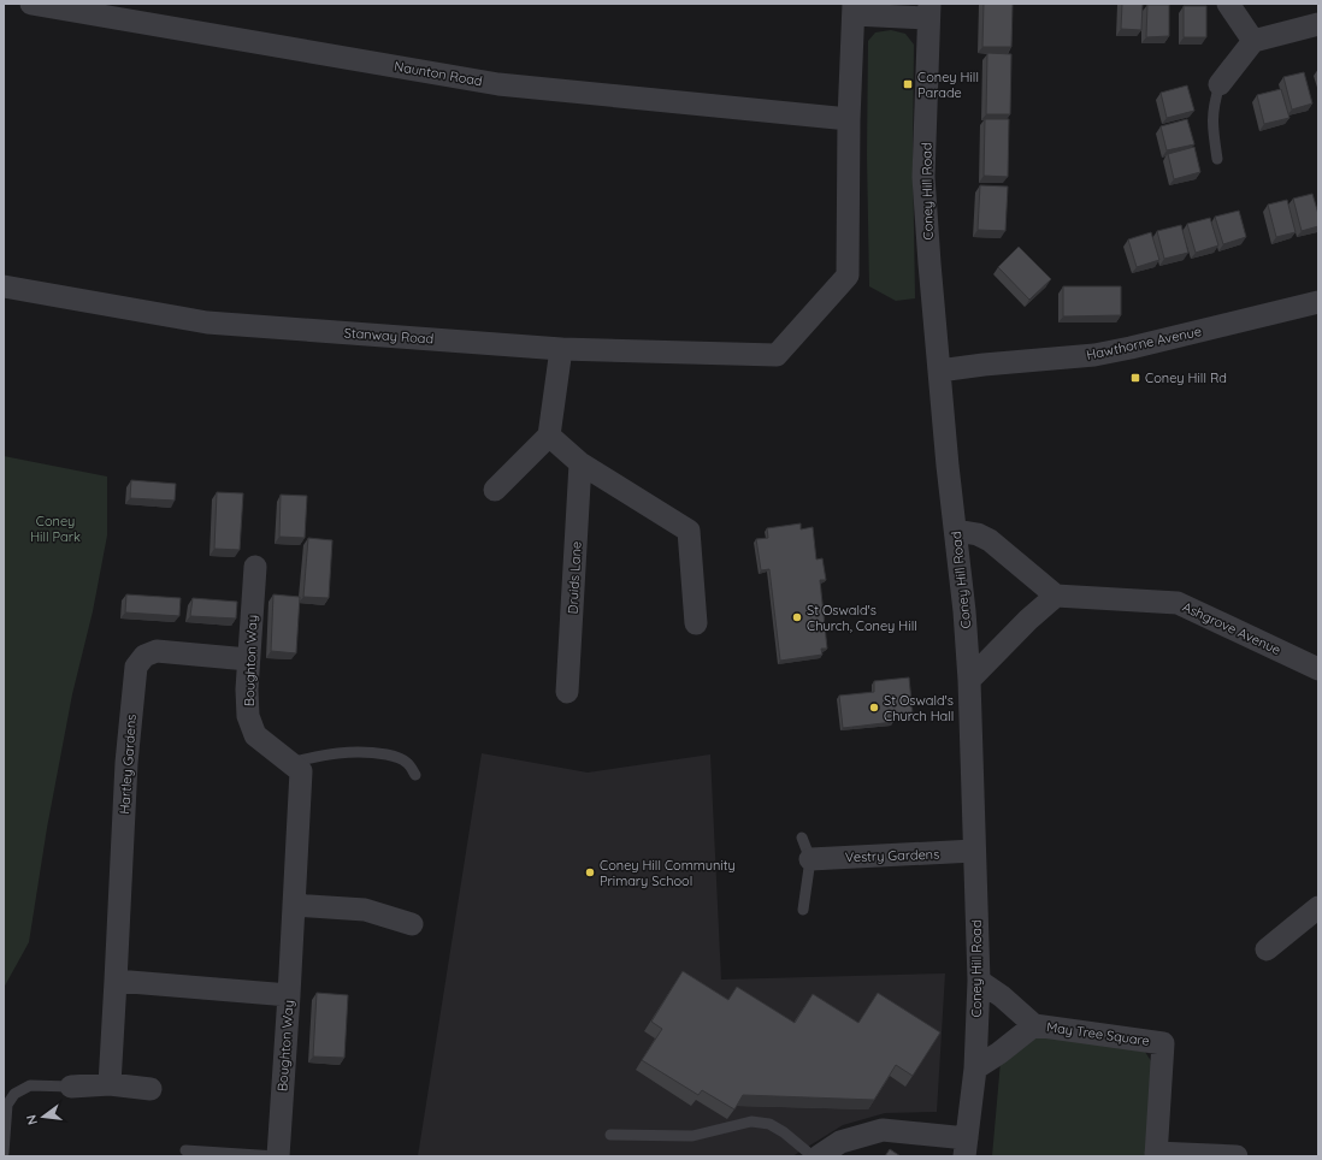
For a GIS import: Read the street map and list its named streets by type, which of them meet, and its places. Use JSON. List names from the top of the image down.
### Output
{
  "streets": {
    "street": [
      "Naunton Road",
      "Coney Hill Road",
      "Stanway Road",
      "Hawthorne Avenue",
      "Druids Lane",
      "Ashgrove Avenue",
      "Boughton Way",
      "Hartley Gardens",
      "Vestry Gardens",
      "May Tree Square"
    ]
  },
  "crossings": [
    ["Naunton Road", "Stanway Road"],
    ["Coney Hill Road", "Hawthorne Avenue"],
    ["Coney Hill Road", "Vestry Gardens"],
    ["Coney Hill Road", "May Tree Square"],
    ["Boughton Way", "Hartley Gardens"]
  ],
  "parks": ["Coney Hill Park"],
  "places": {
    "transit": ["Coney Hill Parade", "Coney Hill Rd"],
    "other": ["St Oswald's Church, Coney Hill", "St Oswald's Church Hall", "Coney Hill Community Primary School"]
  },
  "north": "left"
}
